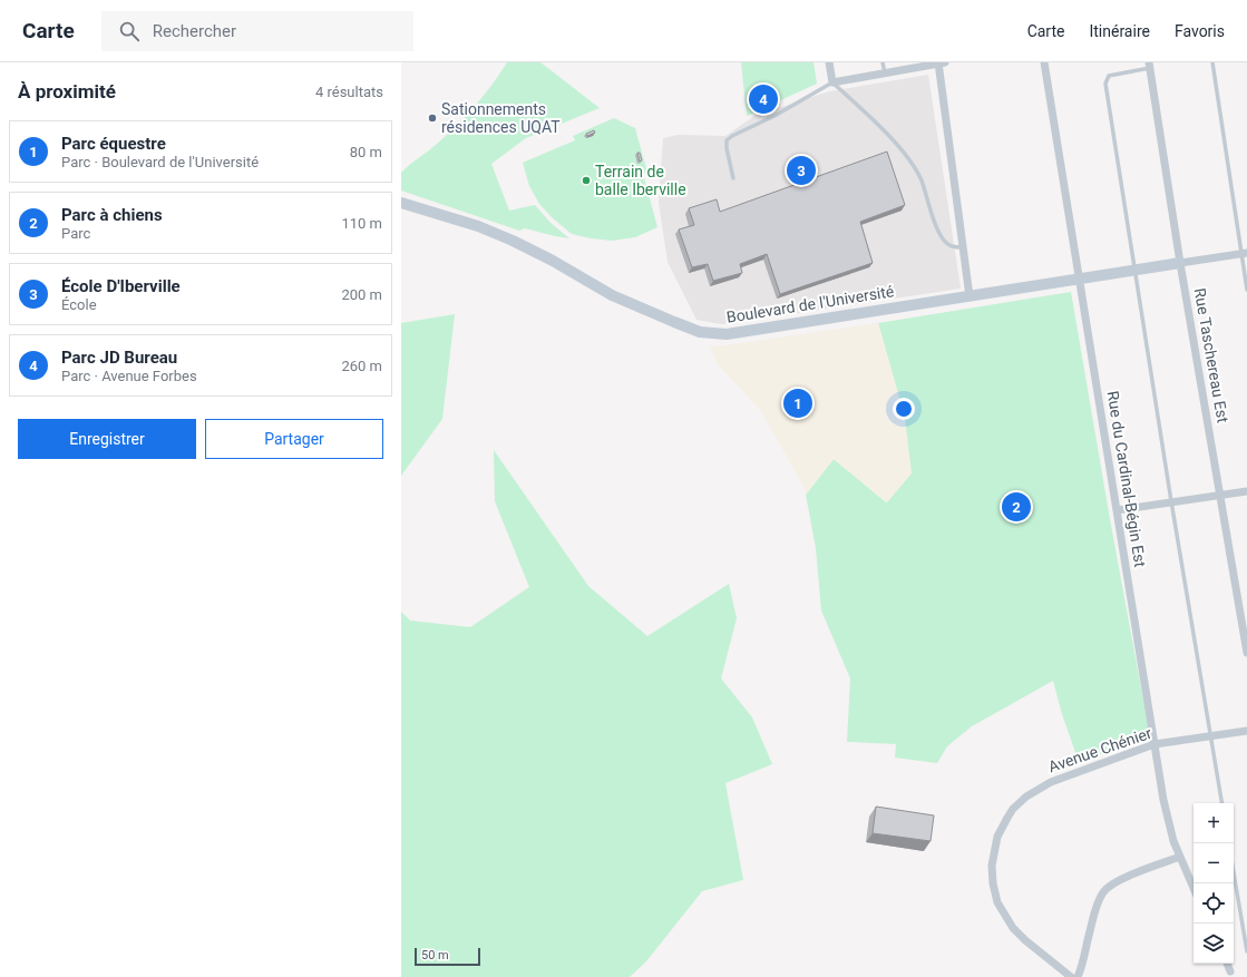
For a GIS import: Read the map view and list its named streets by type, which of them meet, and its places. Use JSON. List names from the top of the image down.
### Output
{
  "streets": {
    "street": [
      "Boulevard de l'Université",
      "Rue Taschereau Est",
      "Rue du Cardinal-Bégin Est",
      "Avenue Chénier"
    ]
  },
  "crossings": [
    ["Boulevard de l'Université", "Rue Taschereau Est"],
    ["Boulevard de l'Université", "Rue du Cardinal-Bégin Est"],
    ["Rue du Cardinal-Bégin Est", "Avenue Chénier"]
  ],
  "places": ["Sationnements résidences UQAT", "Terrain de balle Iberville"],
  "scale_bar": "50 m",
  "page": {
    "header": "Carte",
    "search": "Rechercher",
    "nav": ["Carte", "Itinéraire", "Favoris"],
    "heading": ["À proximité", "4 résultats"],
    "pins": [
      "4",
      "3",
      "1",
      "2"
    ],
    "list": [
      {
        "mark": "1",
        "name": "Parc équestre",
        "note": "Parc · Boulevard de l'Université",
        "value": "80 m"
      },
      {
        "mark": "2",
        "name": "Parc à chiens",
        "note": "Parc",
        "value": "110 m"
      },
      {
        "mark": "3",
        "name": "École D'Iberville",
        "note": "École",
        "value": "200 m"
      },
      {
        "mark": "4",
        "name": "Parc JD Bureau",
        "note": "Parc · Avenue Forbes",
        "value": "260 m"
      }
    ],
    "buttons": ["Enregistrer", "Partager"],
    "map_buttons": ["+", "−"],
    "scale": "50 m"
  }
}
